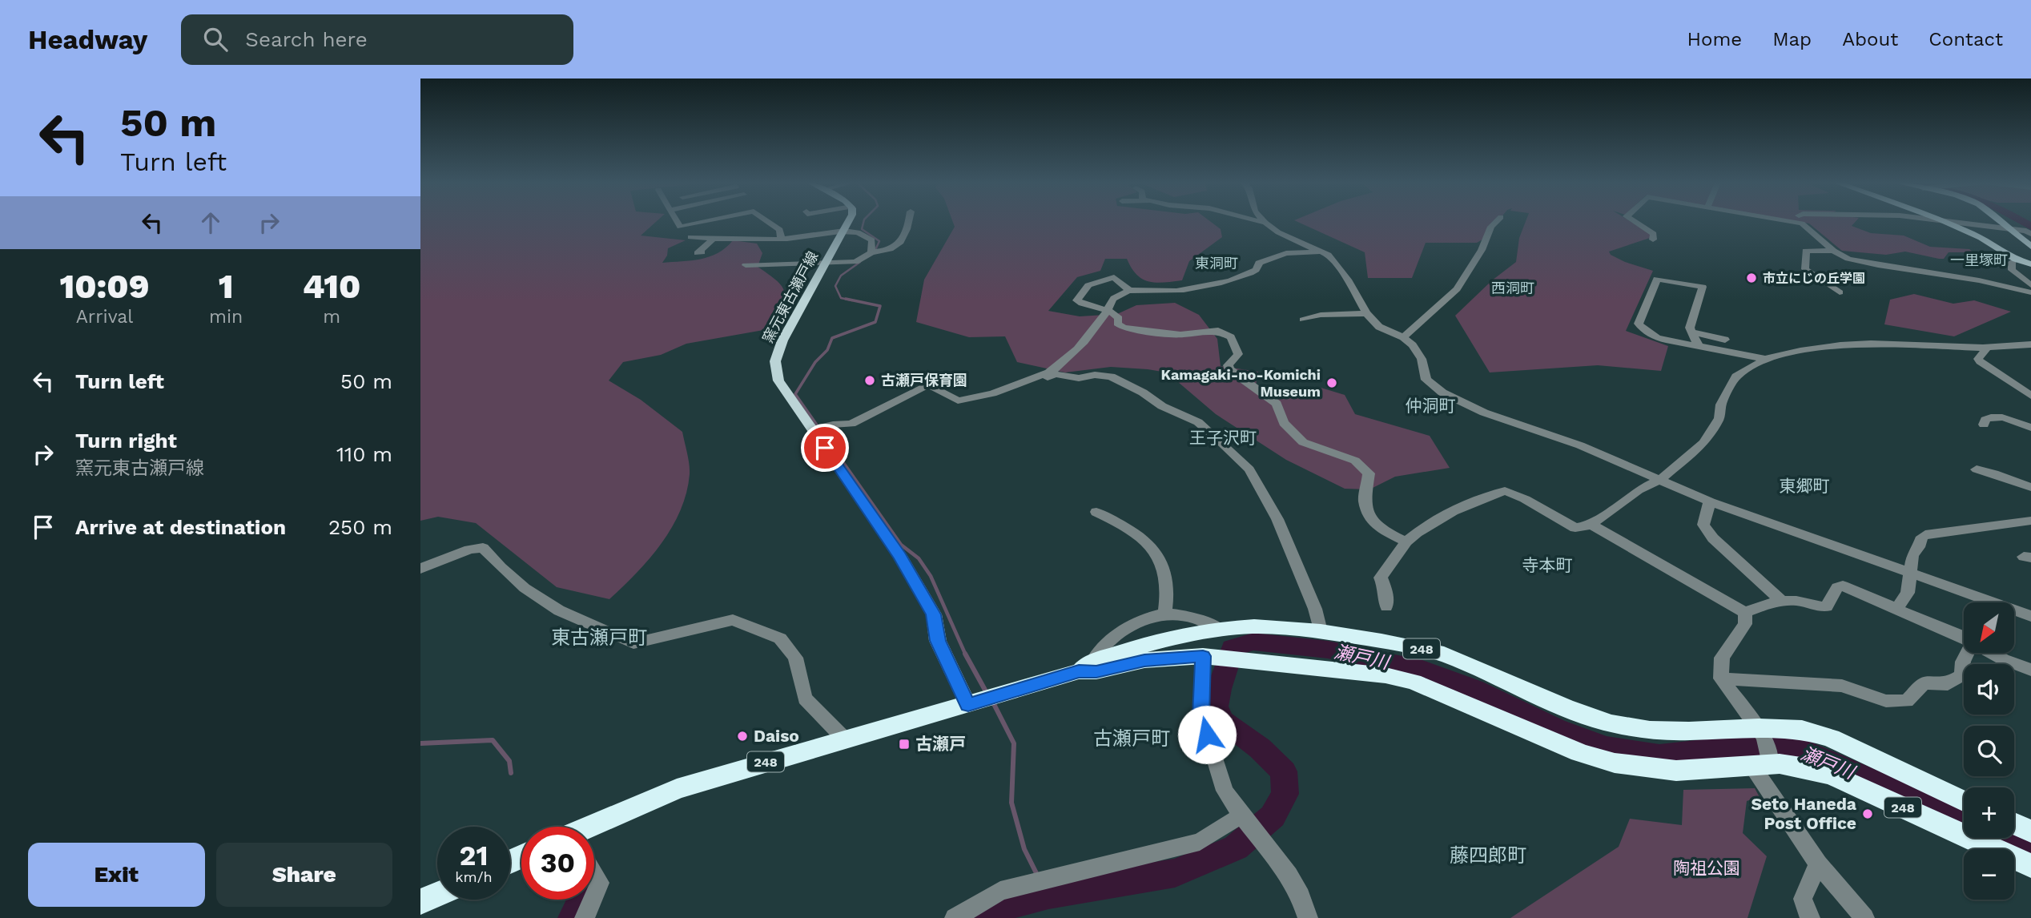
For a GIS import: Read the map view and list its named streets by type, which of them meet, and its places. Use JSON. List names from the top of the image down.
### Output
{
  "streets": {
    "highway": ["248"],
    "main road": ["窯元東古瀬戸線"]
  },
  "crossings": [
    ["窯元東古瀬戸線", "248"]
  ],
  "districts": [
    "一里塚町",
    "東洞町",
    "西洞町",
    "仲洞町",
    "王子沢町",
    "東郷町",
    "寺本町",
    "東古瀬戸町",
    "古瀬戸町",
    "藤四郎町"
  ],
  "water": ["瀬戸川"],
  "parks": ["陶祖公園"],
  "places": {
    "other": [
      "市立にじの丘学園",
      "古瀬戸保育園",
      "Kamagaki-no-Komichi Museum",
      "Daiso",
      "Seto Haneda Post Office"
    ],
    "transit": ["古瀬戸"]
  },
  "north": "bottom left",
  "page": {
    "header": "Headway",
    "search": "Search here",
    "nav": [
      "Home",
      "Map",
      "About",
      "Contact"
    ],
    "turn": ["50 m", "Turn left"],
    "eta": [
      "10:09",
      "Arrival",
      "1",
      "min",
      "410",
      "m"
    ],
    "list": [
      {
        "name": "Turn left",
        "value": "50 m"
      },
      {
        "name": "Turn right",
        "note": "窯元東古瀬戸線",
        "value": "110 m"
      },
      {
        "name": "Arrive at destination",
        "value": "250 m"
      }
    ],
    "map_buttons": ["+", "−"],
    "speed": "21 km/h",
    "limit": "30",
    "buttons": ["Exit", "Share"]
  }
}
